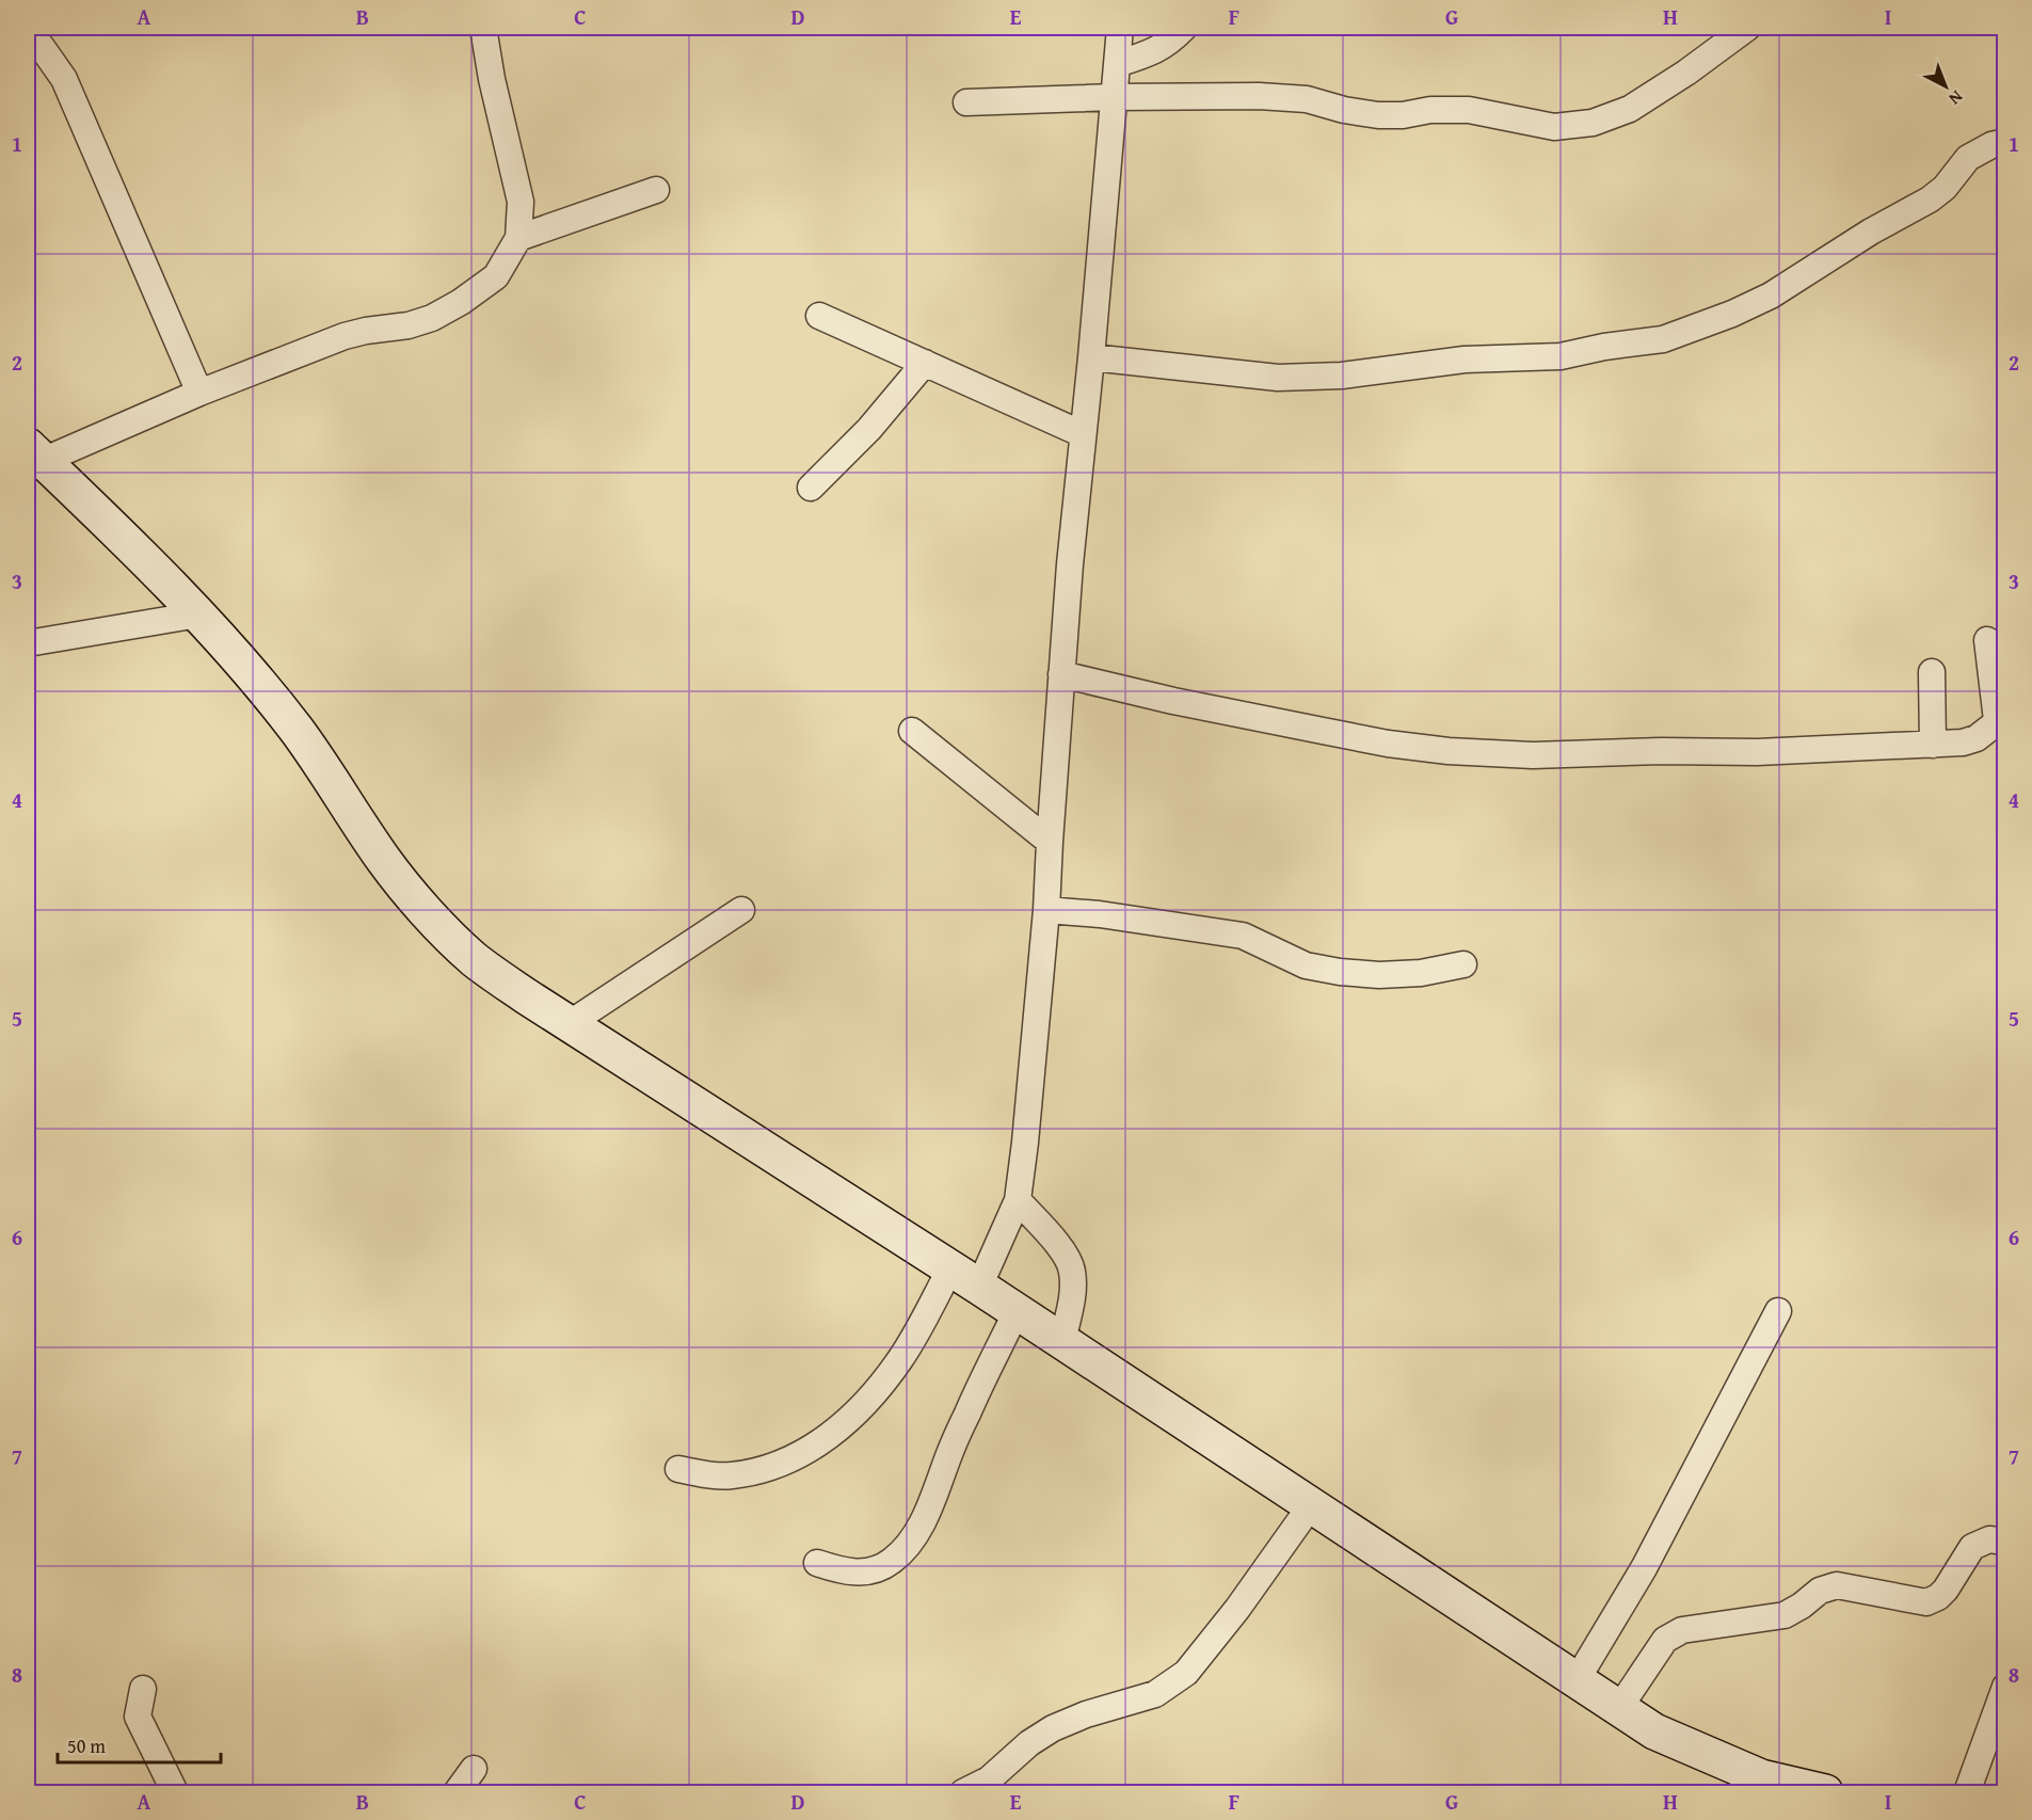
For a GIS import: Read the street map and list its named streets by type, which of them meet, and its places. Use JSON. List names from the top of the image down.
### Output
{
  "scale_bar": "50 m",
  "north": "bottom right",
  "grid": {
    "columns": [
      "A",
      "B",
      "C",
      "D",
      "E",
      "F",
      "G",
      "H",
      "I"
    ],
    "rows": [
      "1",
      "2",
      "3",
      "4",
      "5",
      "6",
      "7",
      "8"
    ]
  }
}
